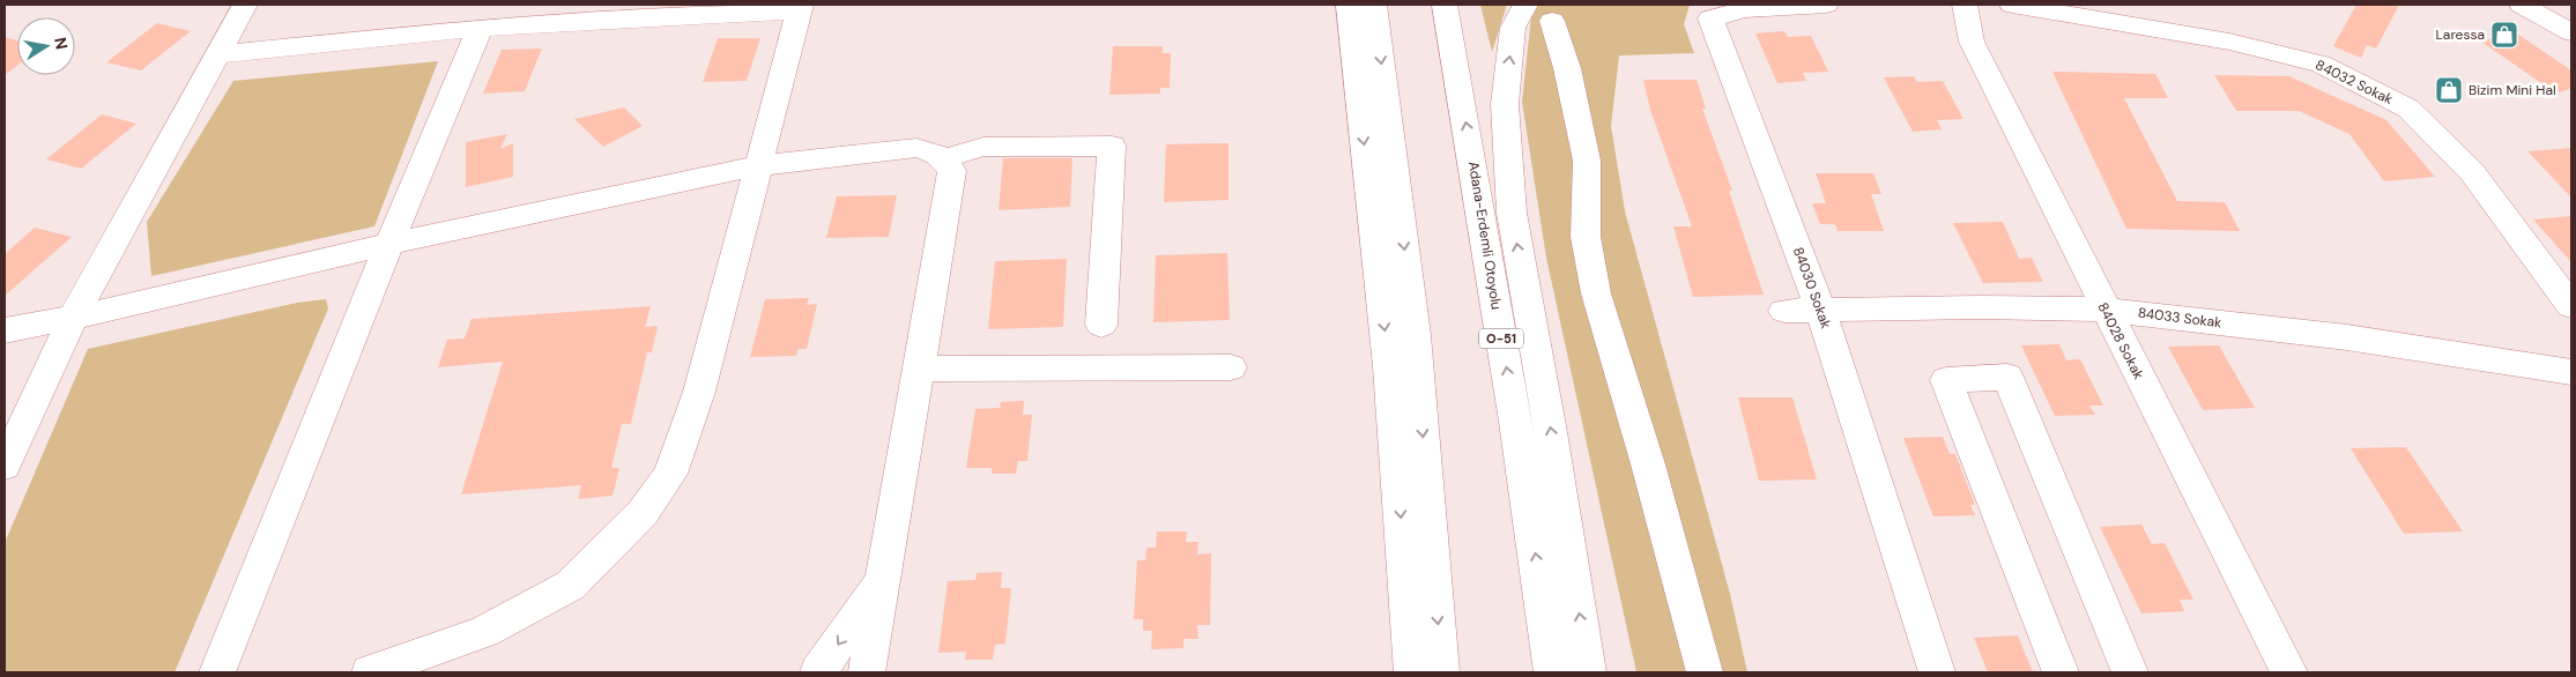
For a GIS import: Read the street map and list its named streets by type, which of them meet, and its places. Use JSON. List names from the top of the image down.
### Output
{
  "streets": {
    "main road": [
      "84032 Sokak",
      "Adana-Erdemli Otoyolu",
      "84030 Sokak",
      "84033 Sokak",
      "O-51",
      "84028 Sokak"
    ]
  },
  "crossings": [
    ["84030 Sokak", "84033 Sokak"],
    ["84033 Sokak", "84028 Sokak"]
  ],
  "places": {
    "shop": ["Laressa", "Bizim Mini Hal"]
  },
  "north": "right"
}
